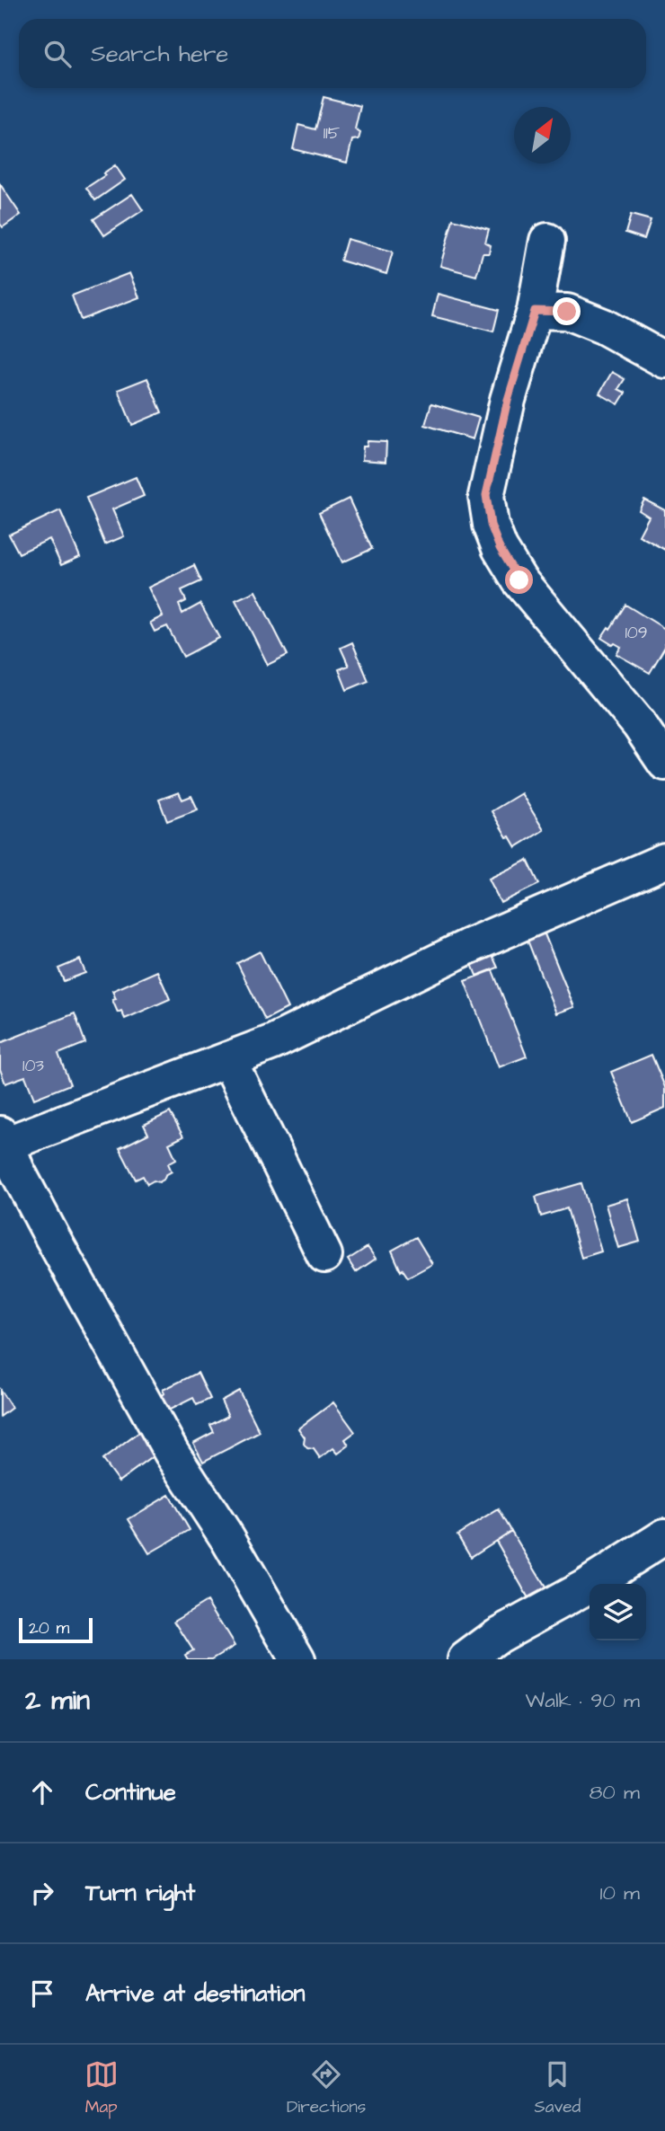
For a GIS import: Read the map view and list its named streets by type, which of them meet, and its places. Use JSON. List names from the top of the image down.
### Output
{
  "house_numbers": ["115", "109", "103"],
  "scale_bar": "20 m",
  "north": "top right",
  "page": {
    "search": "Search here",
    "scale": "20 m",
    "heading": ["2 min", "Walk · 90 m"],
    "list": [
      ["Continue", "80 m"],
      ["Turn right", "10 m"],
      "Arrive at destination"
    ],
    "nav": ["Map", "Directions", "Saved"]
  }
}
